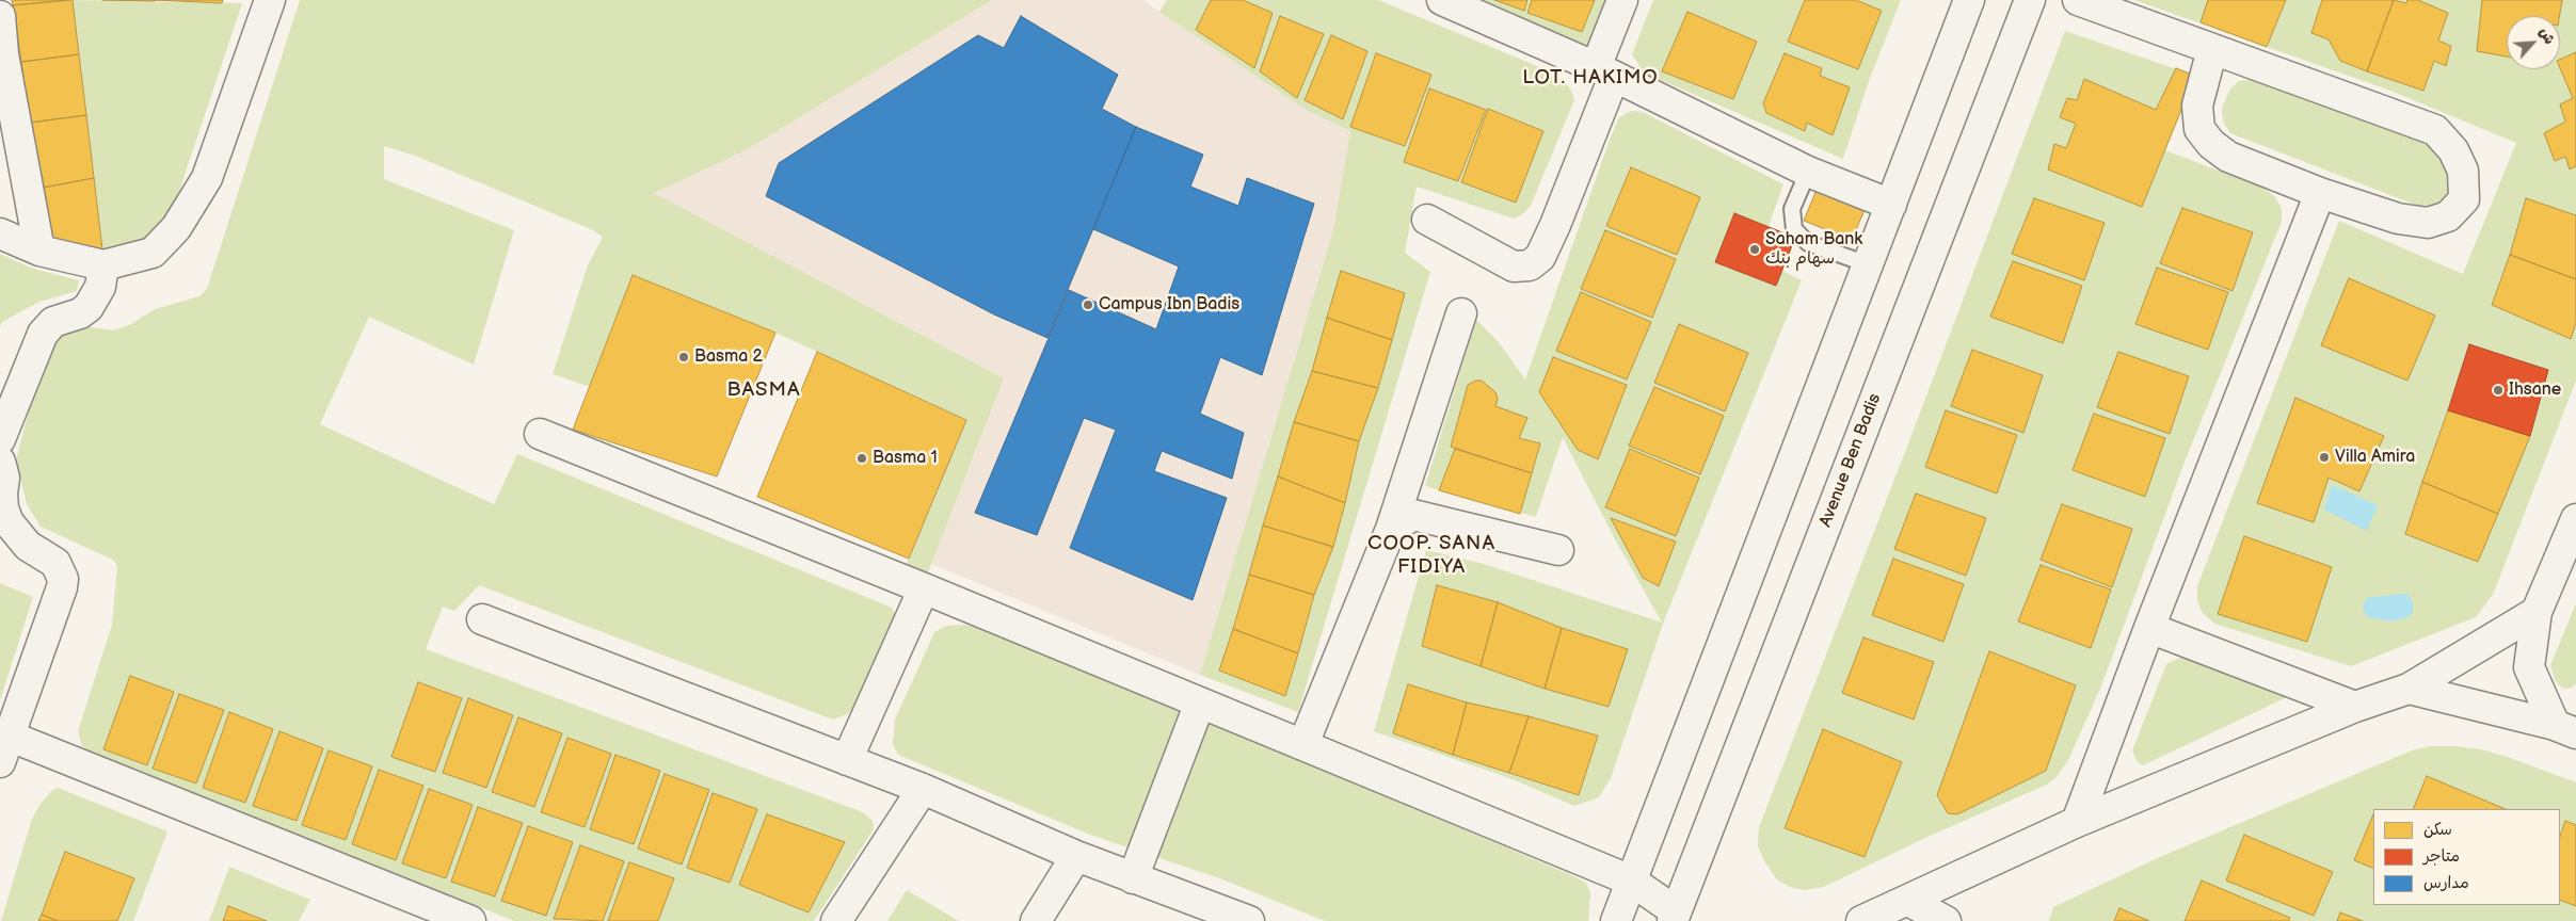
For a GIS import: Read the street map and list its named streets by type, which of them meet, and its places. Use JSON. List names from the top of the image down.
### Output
{
  "streets": {
    "street": ["Avenue Ben Badis"]
  },
  "districts": ["LOT. HAKIMO", "BASMA", "COOP. SANA FIDIYA"],
  "places": [
    "Saham Bank سهام بنك",
    "Campus Ibn Badis",
    "Basma 2",
    "Ihsane",
    "Villa Amira",
    "Basma 1"
  ],
  "legend": ["سكن", "متاجر", "مدارس"],
  "north": "top right"
}
